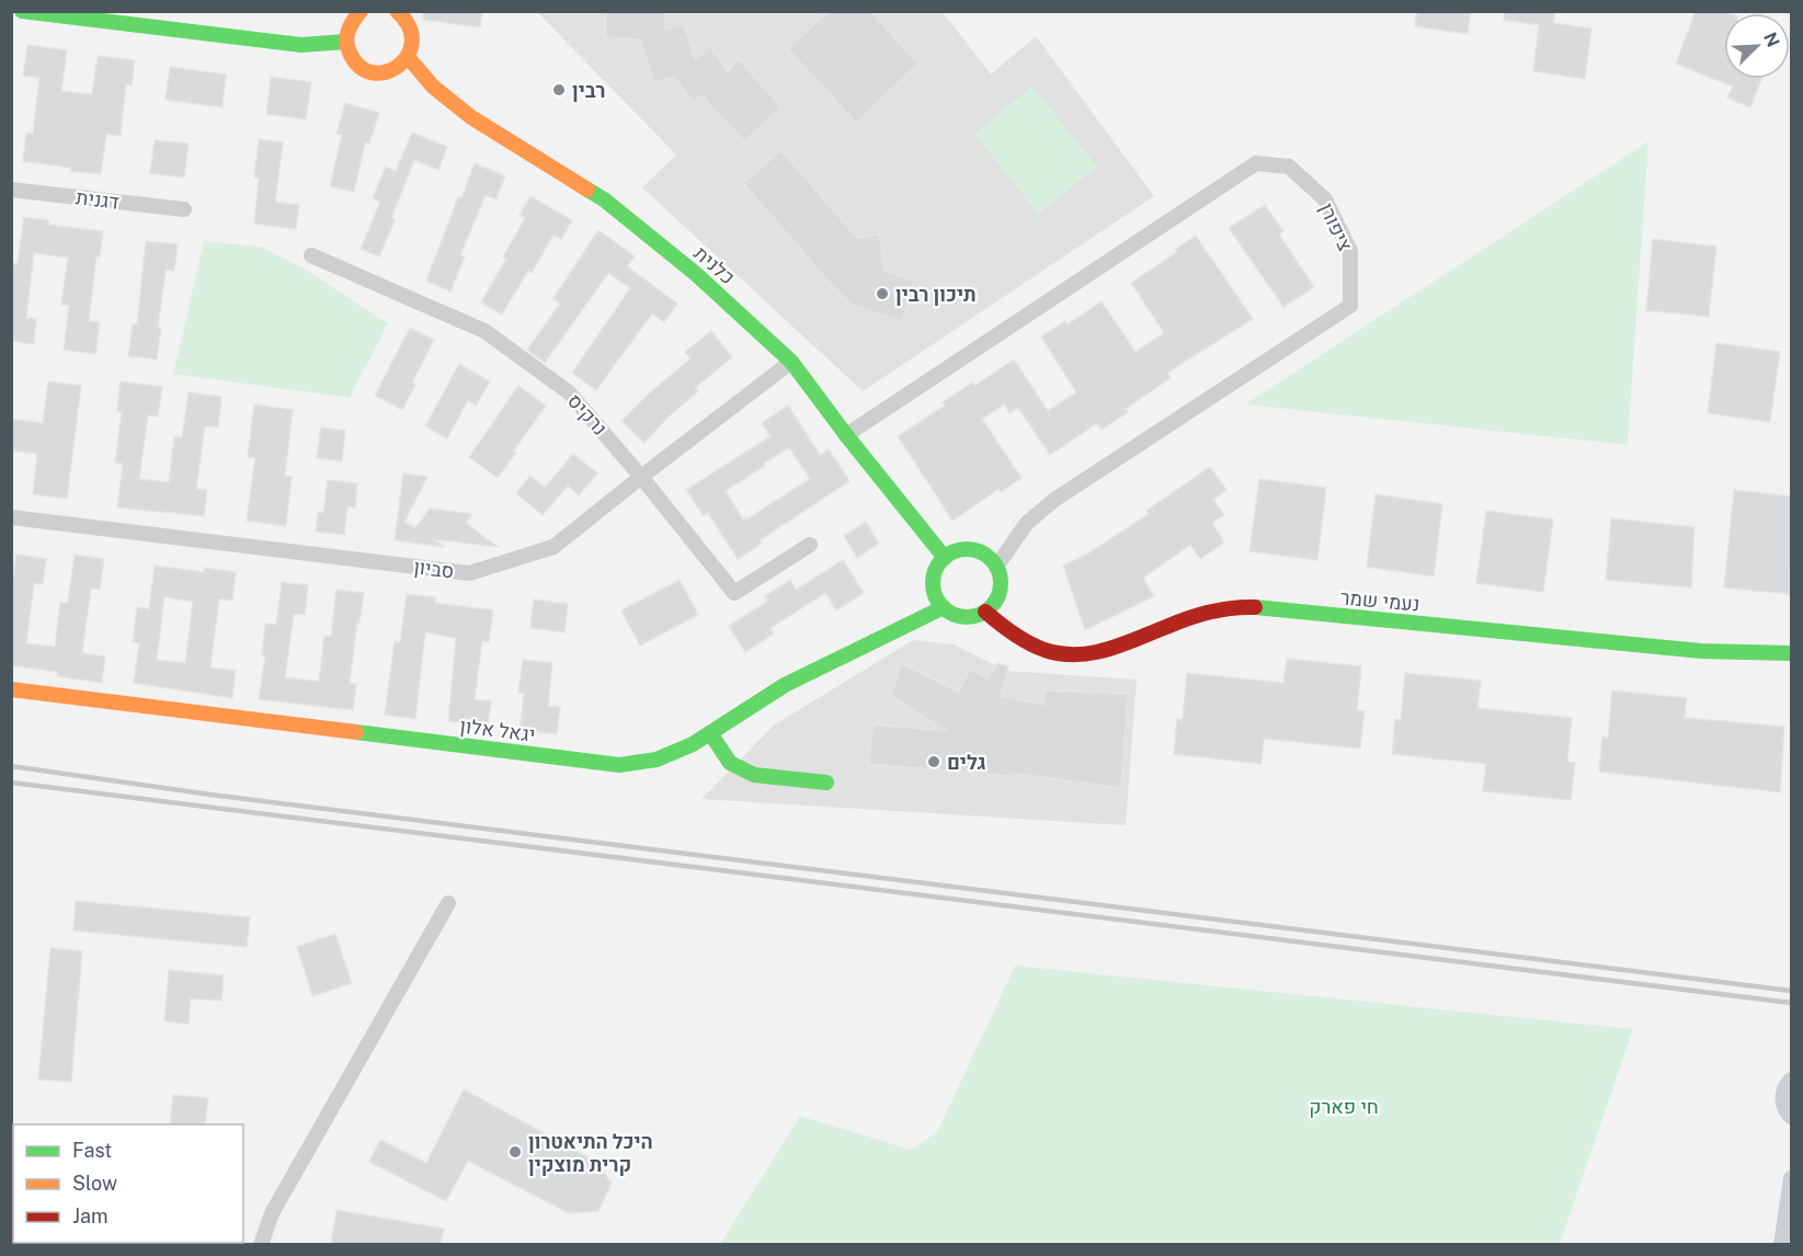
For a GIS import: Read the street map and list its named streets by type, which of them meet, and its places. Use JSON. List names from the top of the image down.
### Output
{
  "streets": {
    "street": [
      "דגנית",
      "ציפורן",
      "כלנית",
      "נרקיס",
      "סביון",
      "נעמי שמר",
      "יגאל אלון"
    ]
  },
  "crossings": [
    ["ציפורן", "כלנית"],
    ["ציפורן", "נעמי שמר"],
    ["ציפורן", "יגאל אלון"],
    ["כלנית", "סביון"],
    ["כלנית", "נעמי שמר"],
    ["כלנית", "יגאל אלון"],
    ["נרקיס", "סביון"],
    ["נעמי שמר", "יגאל אלון"]
  ],
  "parks": ["חי פארק"],
  "places": [
    "רבין",
    "תיכון רבין",
    "גלים",
    "היכל התיאטרון קרית מוצקין"
  ],
  "legend": ["Fast", "Slow", "Jam"],
  "north": "top right"
}
